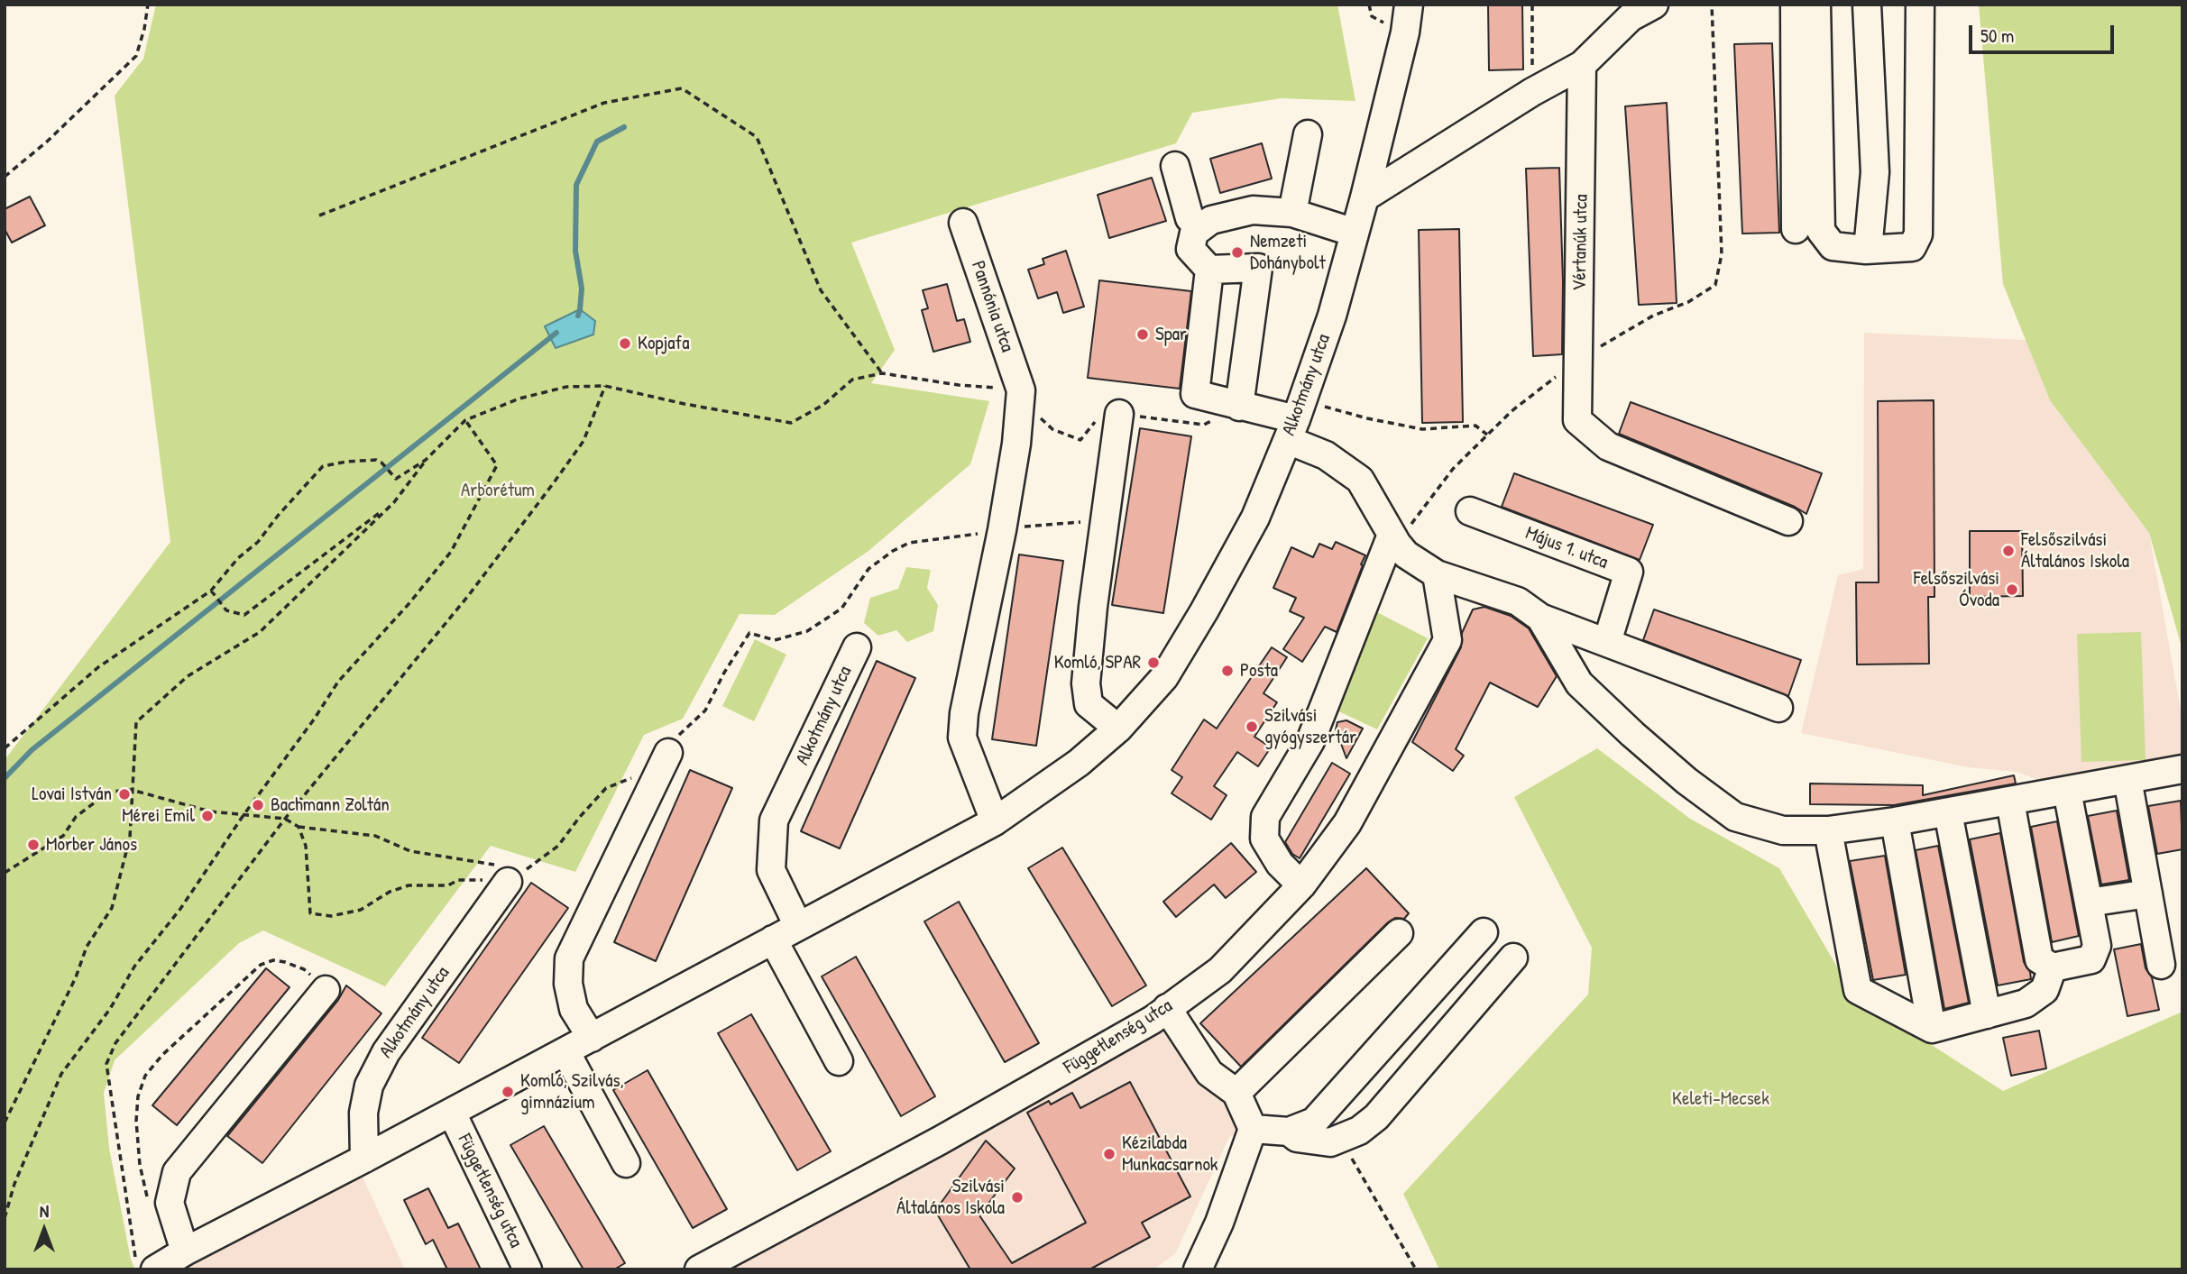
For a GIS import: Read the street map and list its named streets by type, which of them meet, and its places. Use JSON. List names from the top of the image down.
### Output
{
  "streets": {
    "street": [
      "Vértanúk utca",
      "Pannónia utca",
      "Alkotmány utca",
      "Május 1. utca",
      "Függetlenség utca"
    ]
  },
  "crossings": [
    ["Alkotmány utca", "Függetlenség utca"]
  ],
  "parks": ["Arborétum", "Keleti-Mecsek"],
  "places": [
    "Nemzeti Dohánybolt",
    "Spar",
    "Kopjafa",
    "Felsőszilvási Általános Iskola",
    "Felsőszilvási Óvoda",
    "Komló, SPAR",
    "Posta",
    "Szilvási gyógyszertár",
    "Lovai István",
    "Bachmann Zoltán",
    "Mérei Emil",
    "Morber János",
    "Komló, Szilvás, gimnázium",
    "Kézilabda Munkacsarnok",
    "Szilvási Általános Iskola"
  ],
  "scale_bar": "50 m",
  "north": "top"
}
